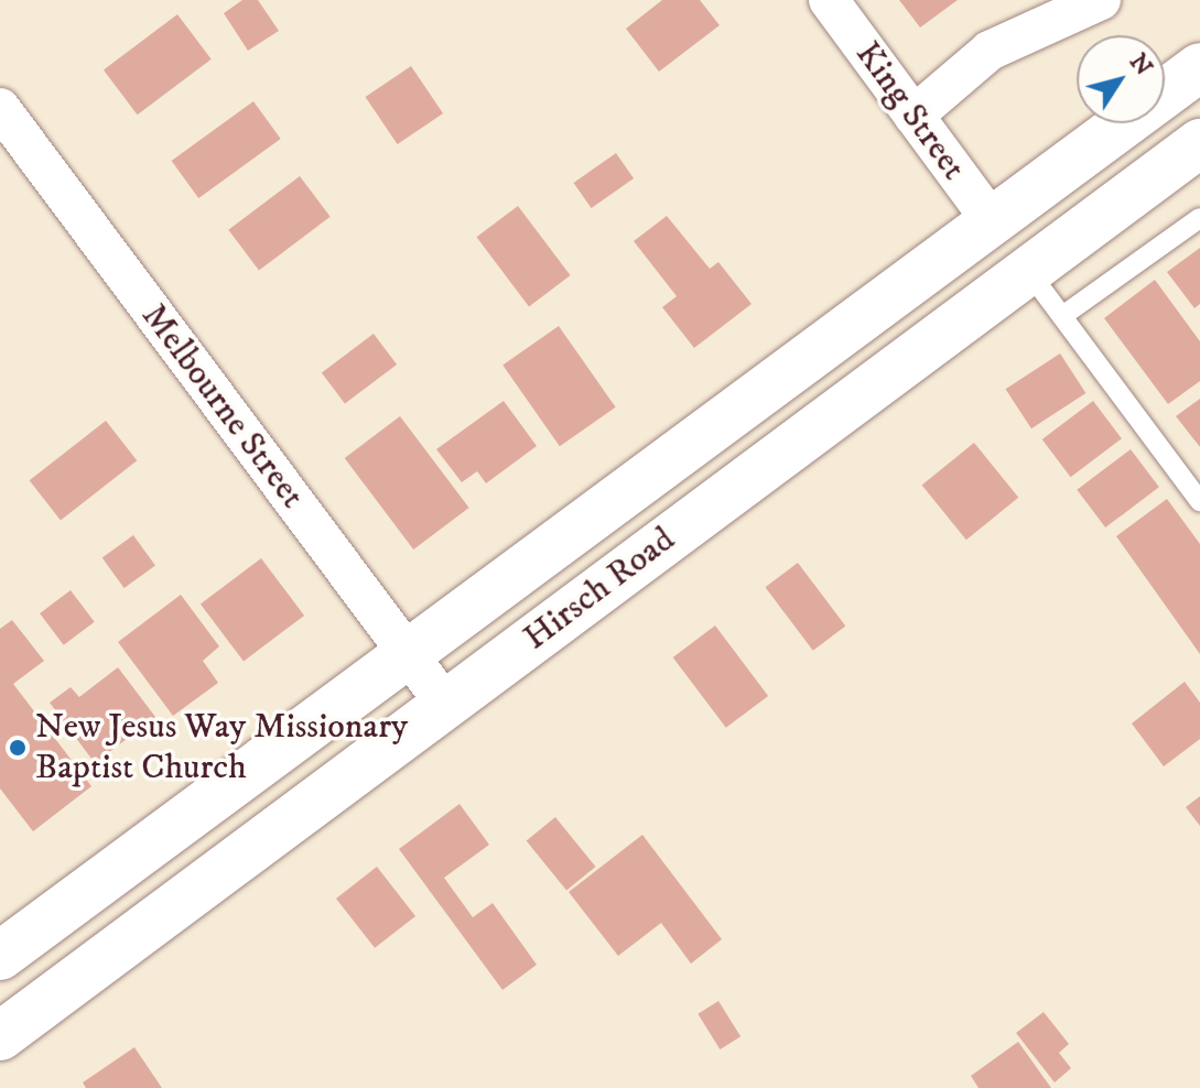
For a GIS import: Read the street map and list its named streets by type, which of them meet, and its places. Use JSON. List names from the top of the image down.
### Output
{
  "streets": {
    "main road": ["Hirsch Road"],
    "street": ["King Street", "Melbourne Street"]
  },
  "crossings": [
    ["King Street", "Hirsch Road"],
    ["Melbourne Street", "Hirsch Road"]
  ],
  "places": ["New Jesus Way Missionary Baptist Church"],
  "north": "top right"
}
